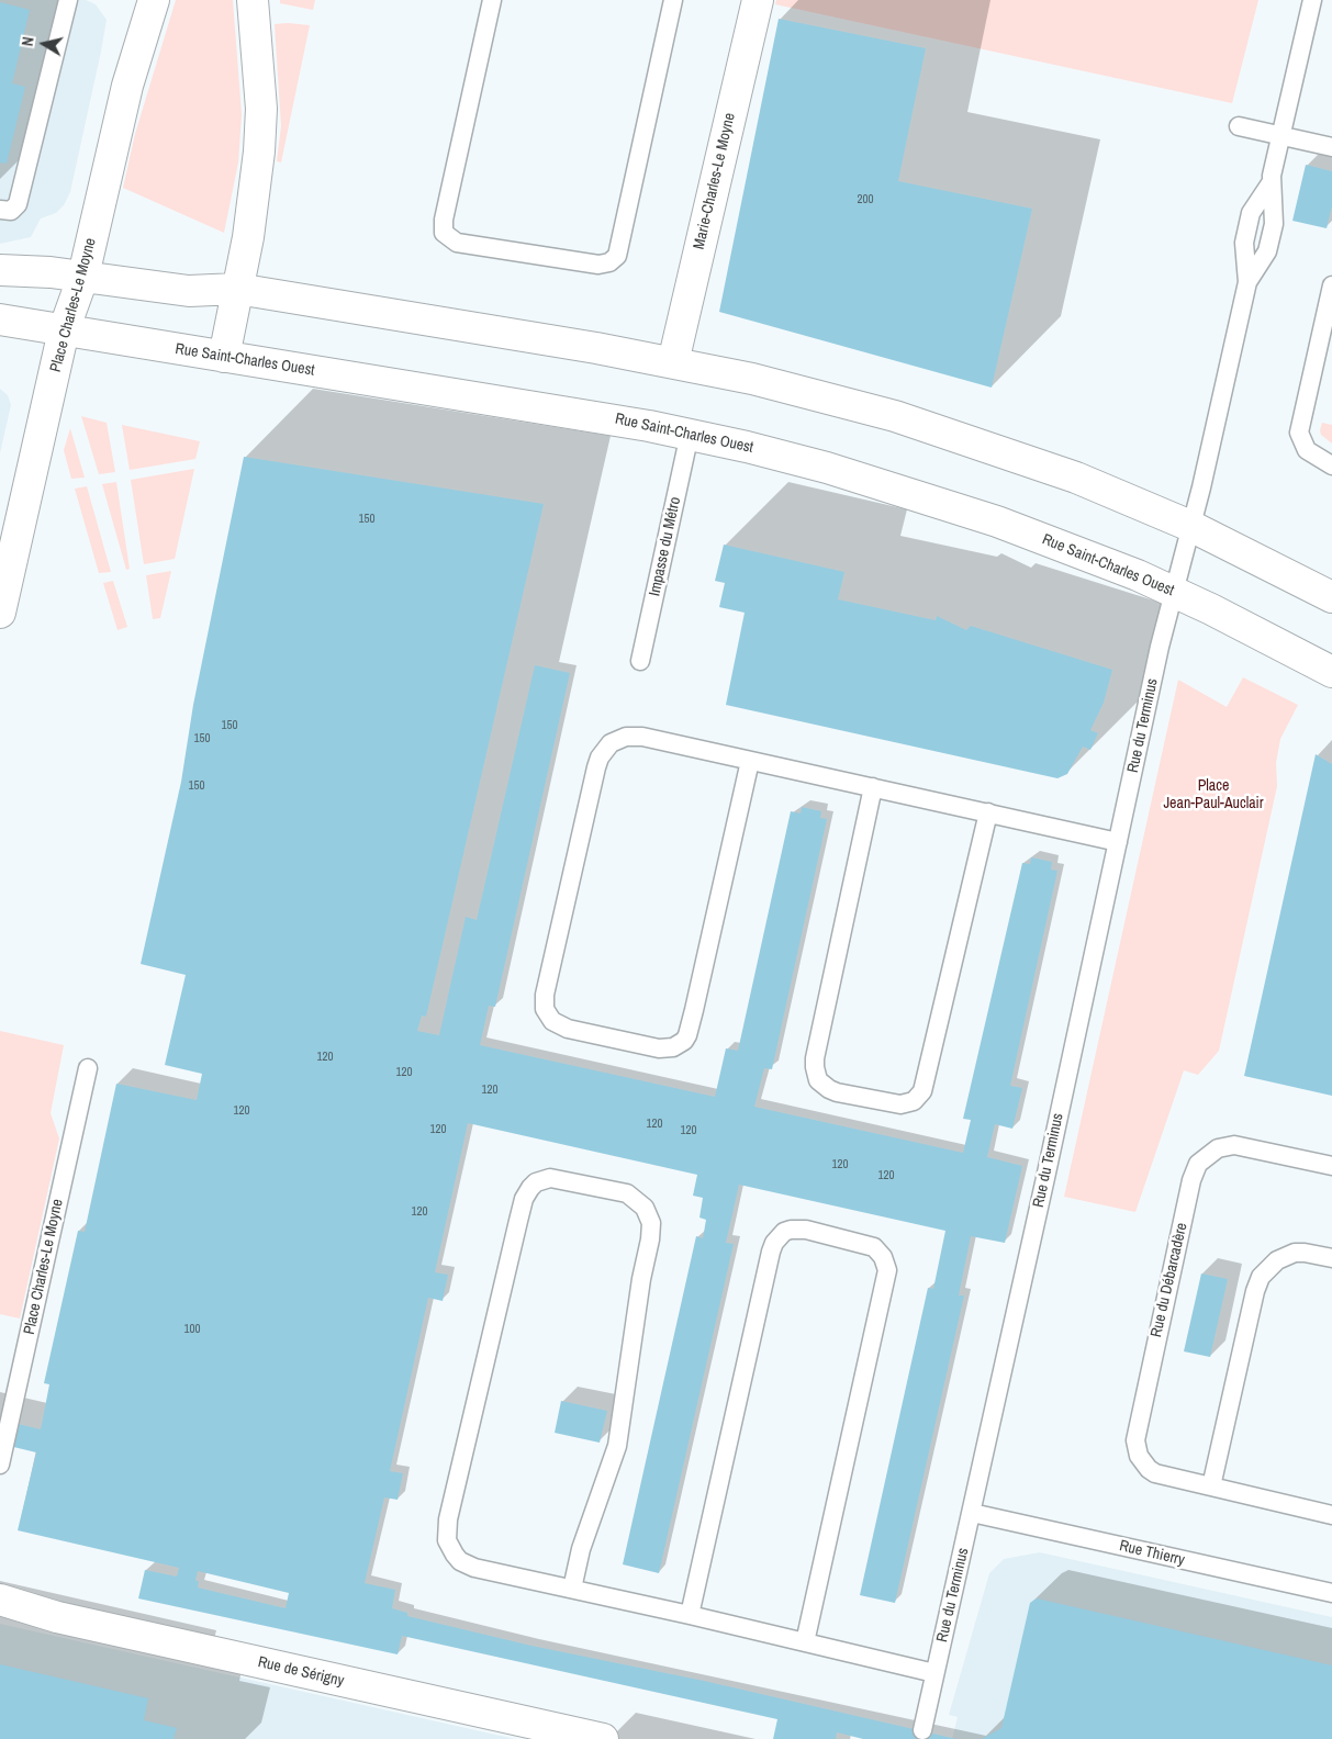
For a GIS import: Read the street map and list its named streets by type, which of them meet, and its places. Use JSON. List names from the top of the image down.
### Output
{
  "streets": {
    "street": [
      "Marie-Charles-Le Moyne",
      "Place Charles-Le Moyne",
      "Rue Saint-Charles Ouest",
      "Rue de Sérigny"
    ],
    "lane": [
      "Impasse du Métro",
      "Rue du Terminus",
      "Rue du Débarcadère",
      "Rue Thierry"
    ]
  },
  "crossings": [
    ["Place Charles-Le Moyne", "Rue Saint-Charles Ouest"],
    ["Rue Saint-Charles Ouest", "Impasse du Métro"],
    ["Rue Saint-Charles Ouest", "Rue du Terminus"],
    ["Rue du Terminus", "Rue Thierry"]
  ],
  "parks": ["Place Jean-Paul-Auclair"],
  "house_numbers": [
    "200",
    "150",
    "150",
    "150",
    "150",
    "120",
    "120",
    "120",
    "120",
    "120",
    "120",
    "120",
    "120",
    "120",
    "120",
    "100"
  ],
  "north": "left"
}
